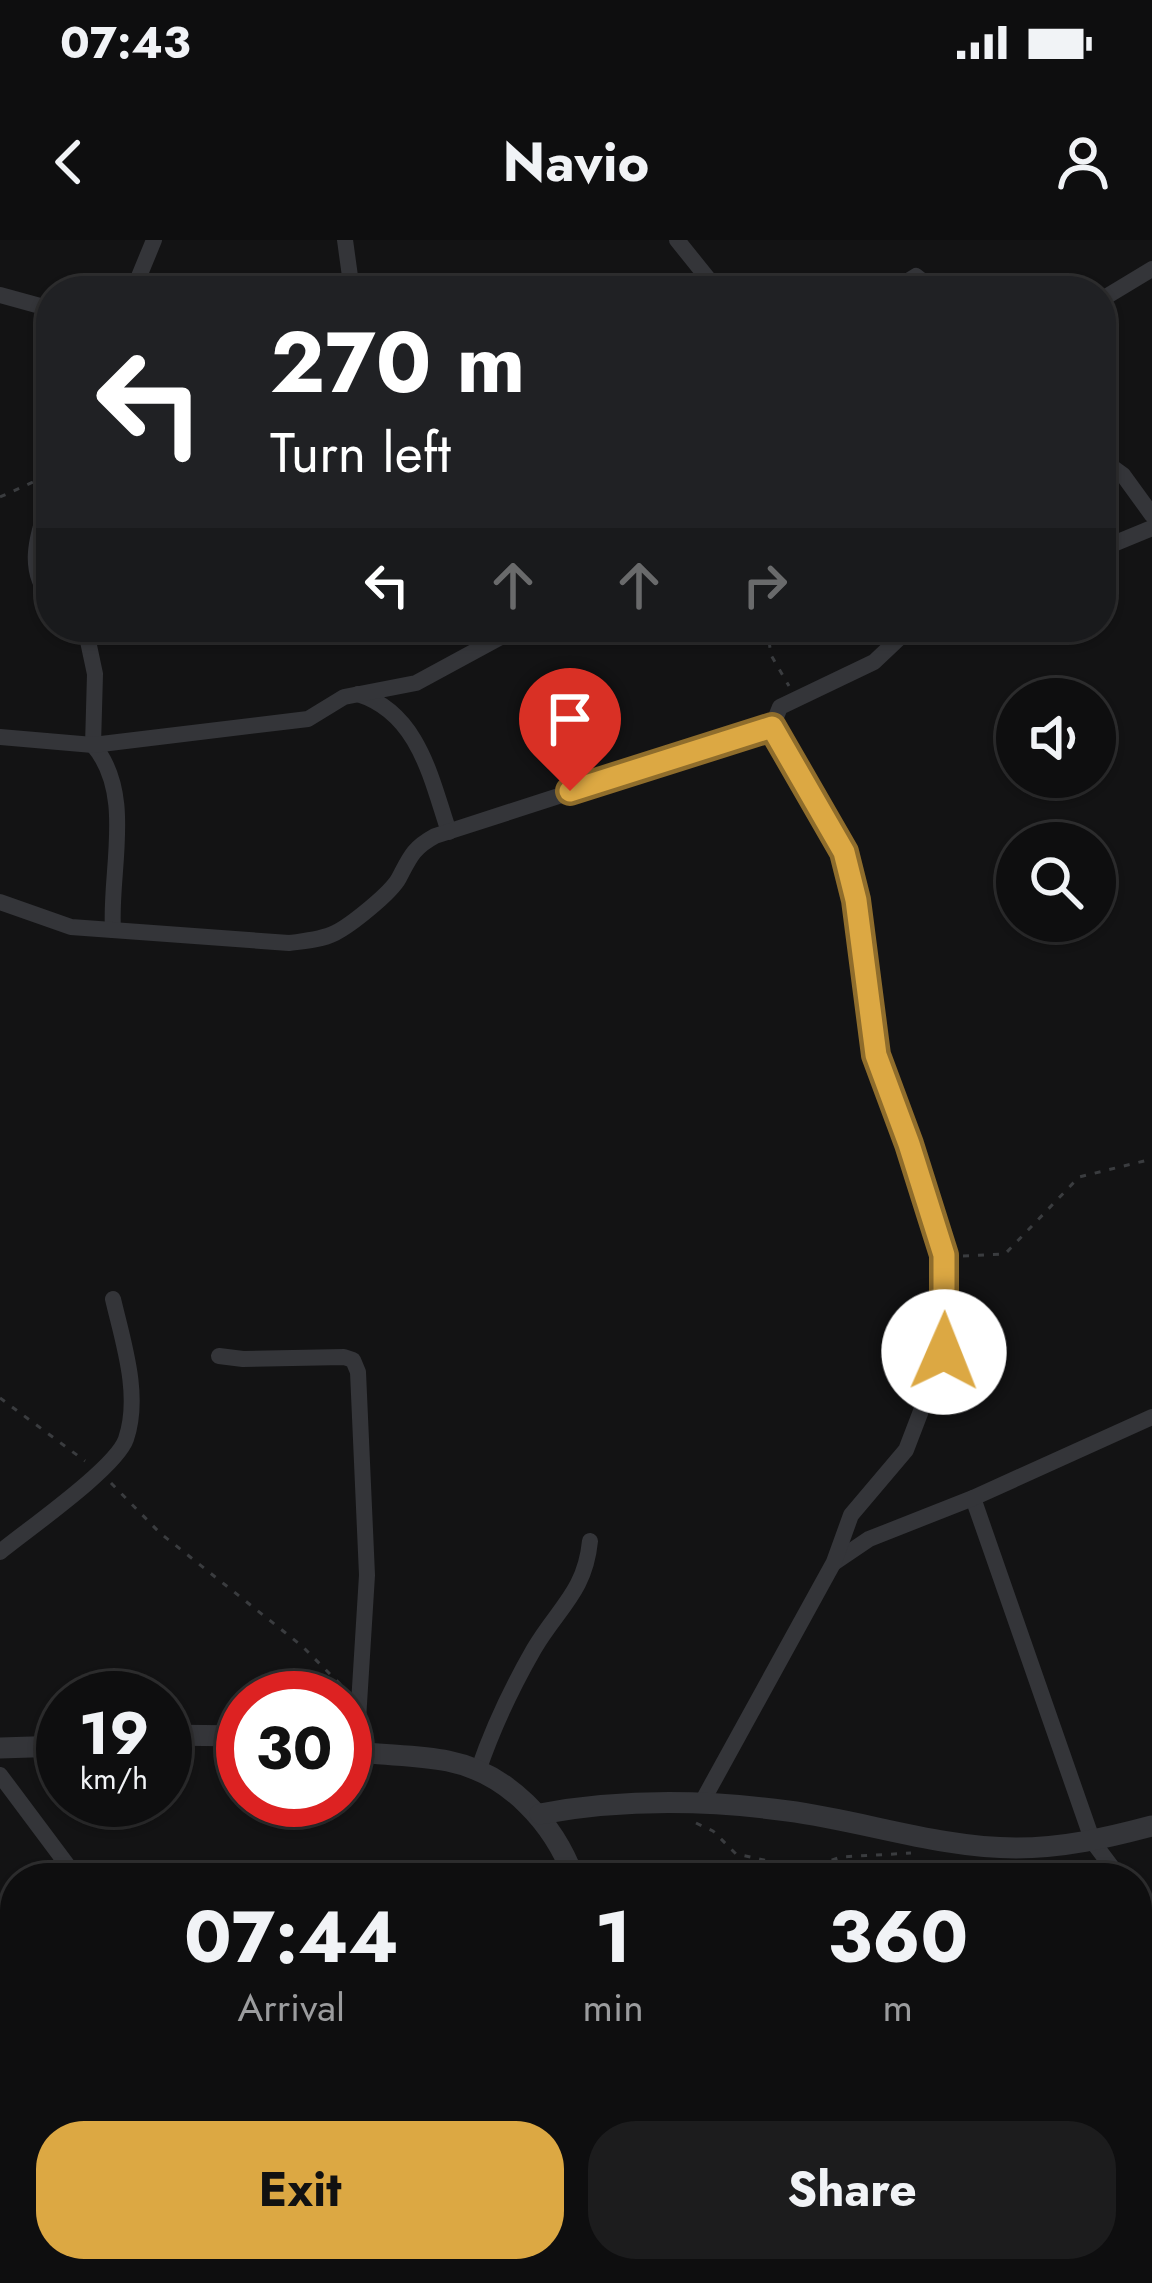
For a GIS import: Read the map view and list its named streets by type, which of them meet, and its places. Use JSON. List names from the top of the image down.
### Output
{
  "page": {
    "status": "07:43",
    "header": "Navio",
    "turn": ["270 m", "Turn left"],
    "speed": "19 km/h",
    "limit": "30",
    "eta": [
      "07:44",
      "Arrival",
      "1",
      "min",
      "360",
      "m"
    ],
    "buttons": ["Exit", "Share"]
  }
}
